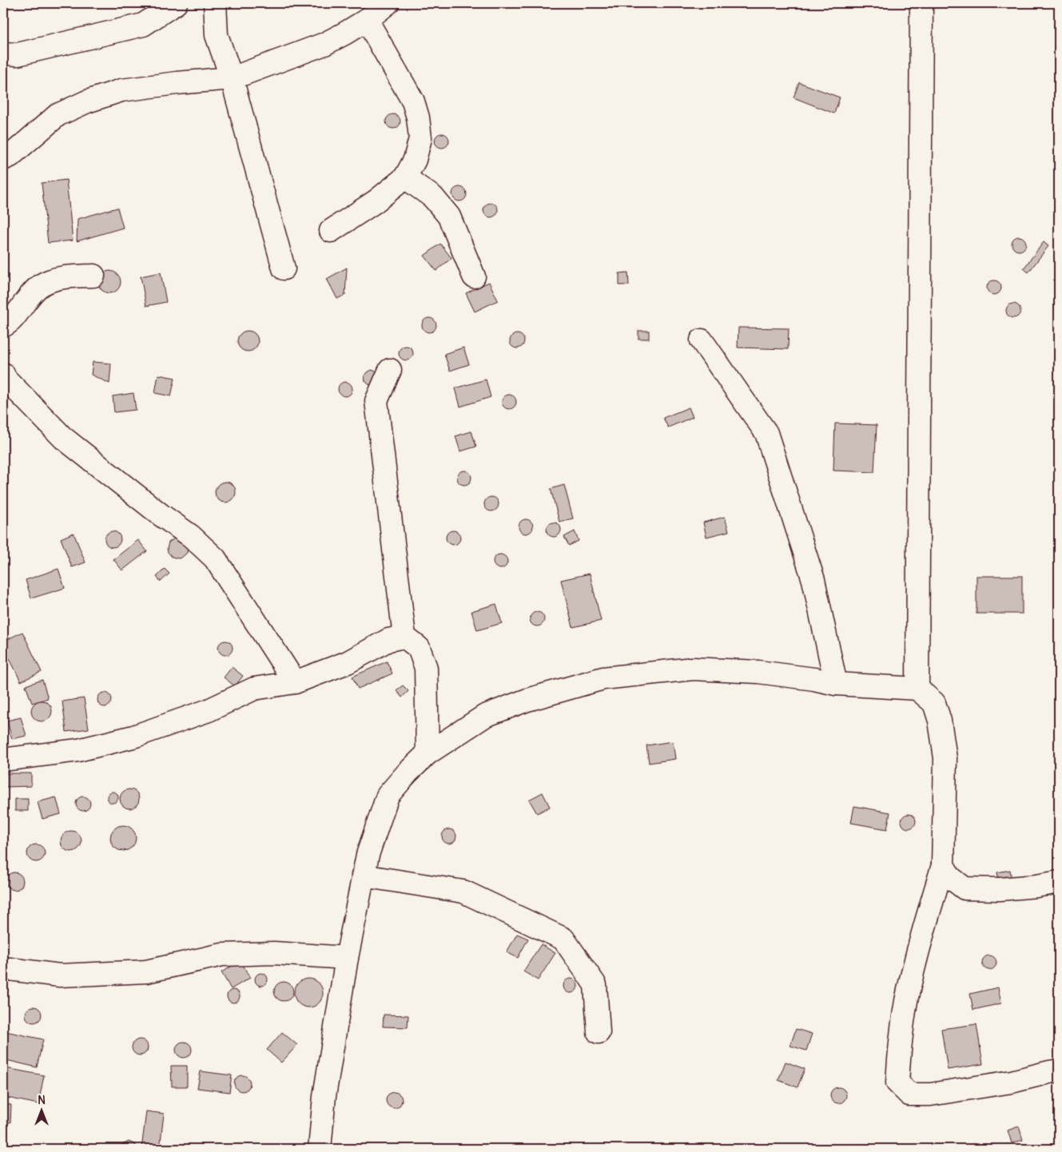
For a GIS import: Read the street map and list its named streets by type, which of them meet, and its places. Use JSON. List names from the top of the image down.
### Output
{
  "north": "top"
}
